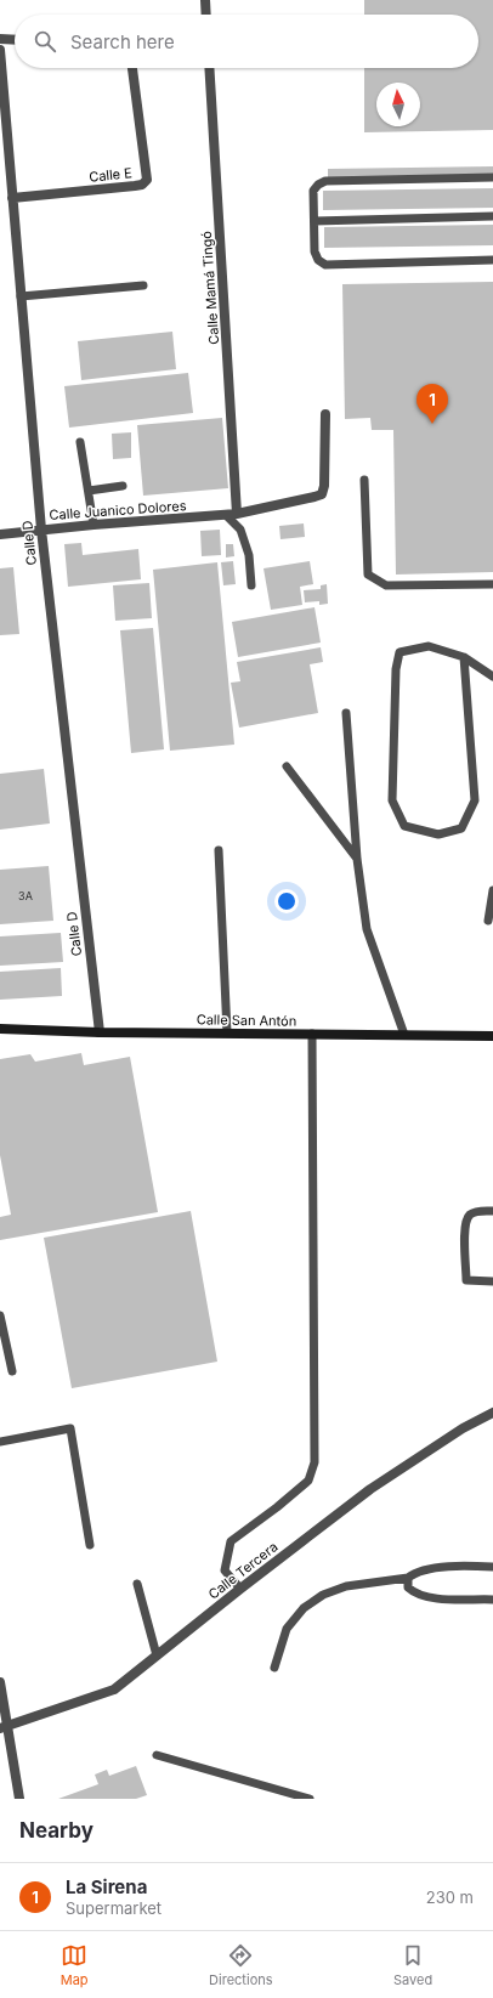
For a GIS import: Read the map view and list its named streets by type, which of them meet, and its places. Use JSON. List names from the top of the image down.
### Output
{
  "streets": {
    "street": [
      "Calle E",
      "Calle Mamá Tingó",
      "Calle Juanico Dolores",
      "Calle D",
      "Calle San Antón",
      "Calle Tercera"
    ]
  },
  "crossings": [
    ["Calle E", "Calle D"],
    ["Calle Mamá Tingó", "Calle Juanico Dolores"],
    ["Calle Juanico Dolores", "Calle D"],
    ["Calle D", "Calle San Antón"]
  ],
  "house_numbers": ["3A"],
  "north": "top",
  "page": {
    "search": "Search here",
    "pins": "1",
    "heading": "Nearby",
    "list": [
      {
        "mark": "1",
        "name": "La Sirena",
        "note": "Supermarket",
        "value": "230 m"
      }
    ],
    "nav": ["Map", "Directions", "Saved"]
  }
}
